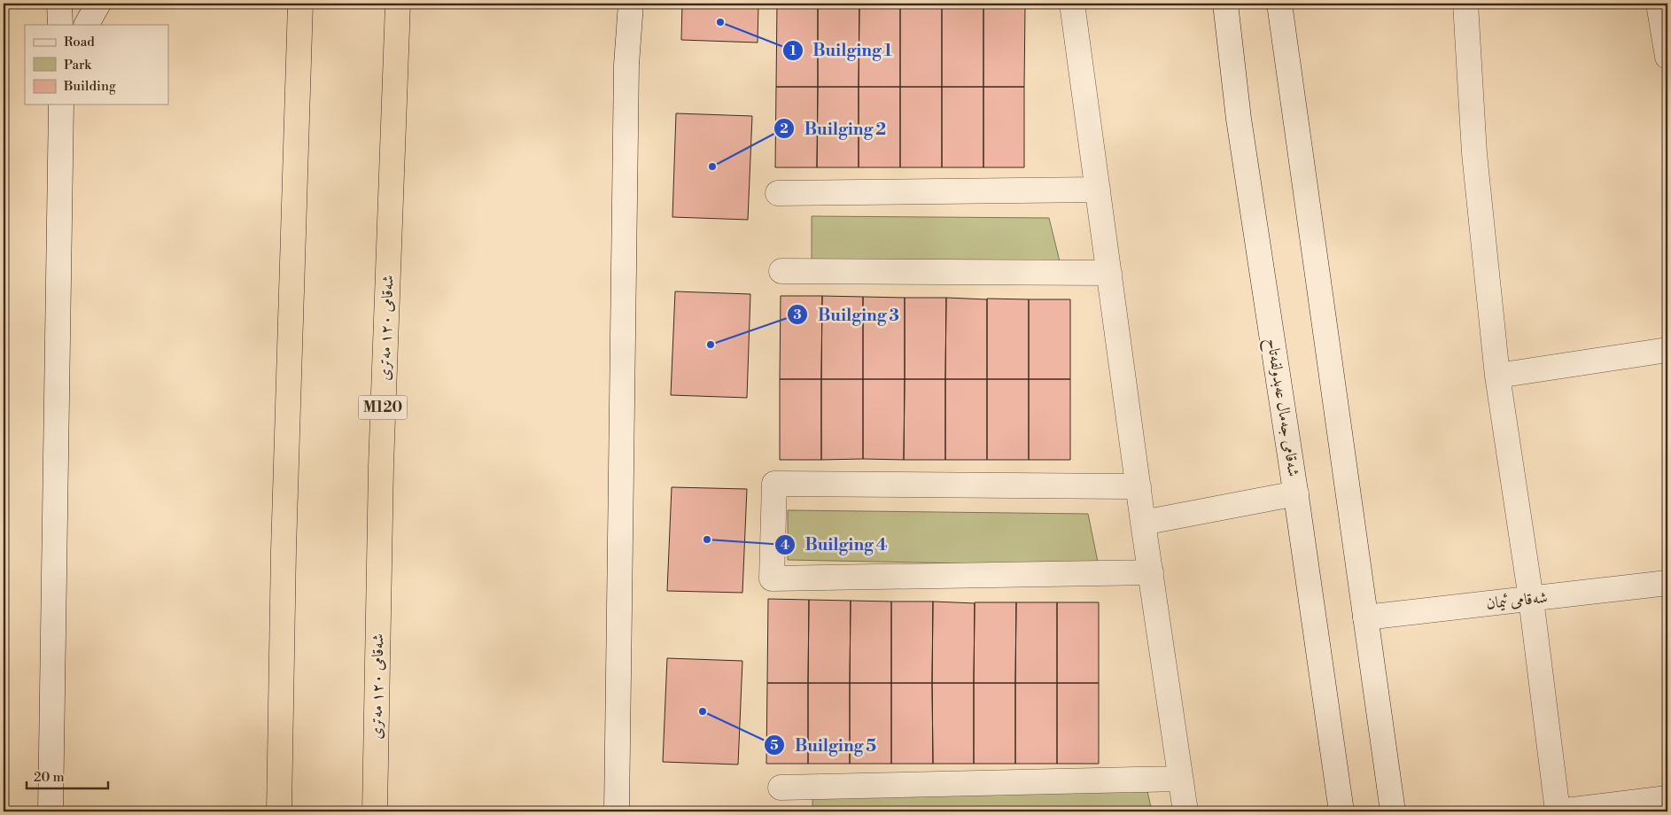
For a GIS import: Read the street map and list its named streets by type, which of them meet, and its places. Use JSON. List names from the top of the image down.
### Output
{
  "streets": {
    "highway": ["شەقامی ١٢٠ مەتری", "M120"],
    "street": ["شەقامی جەمال عەبدولفەتاح", "شەقامی ئیمان"]
  },
  "places": [
    "Builging 1",
    "Builging 2",
    "Builging 3",
    "Builging 4",
    "Builging 5"
  ],
  "legend": ["Road", "Park", "Building"],
  "scale_bar": "20 m"
}
